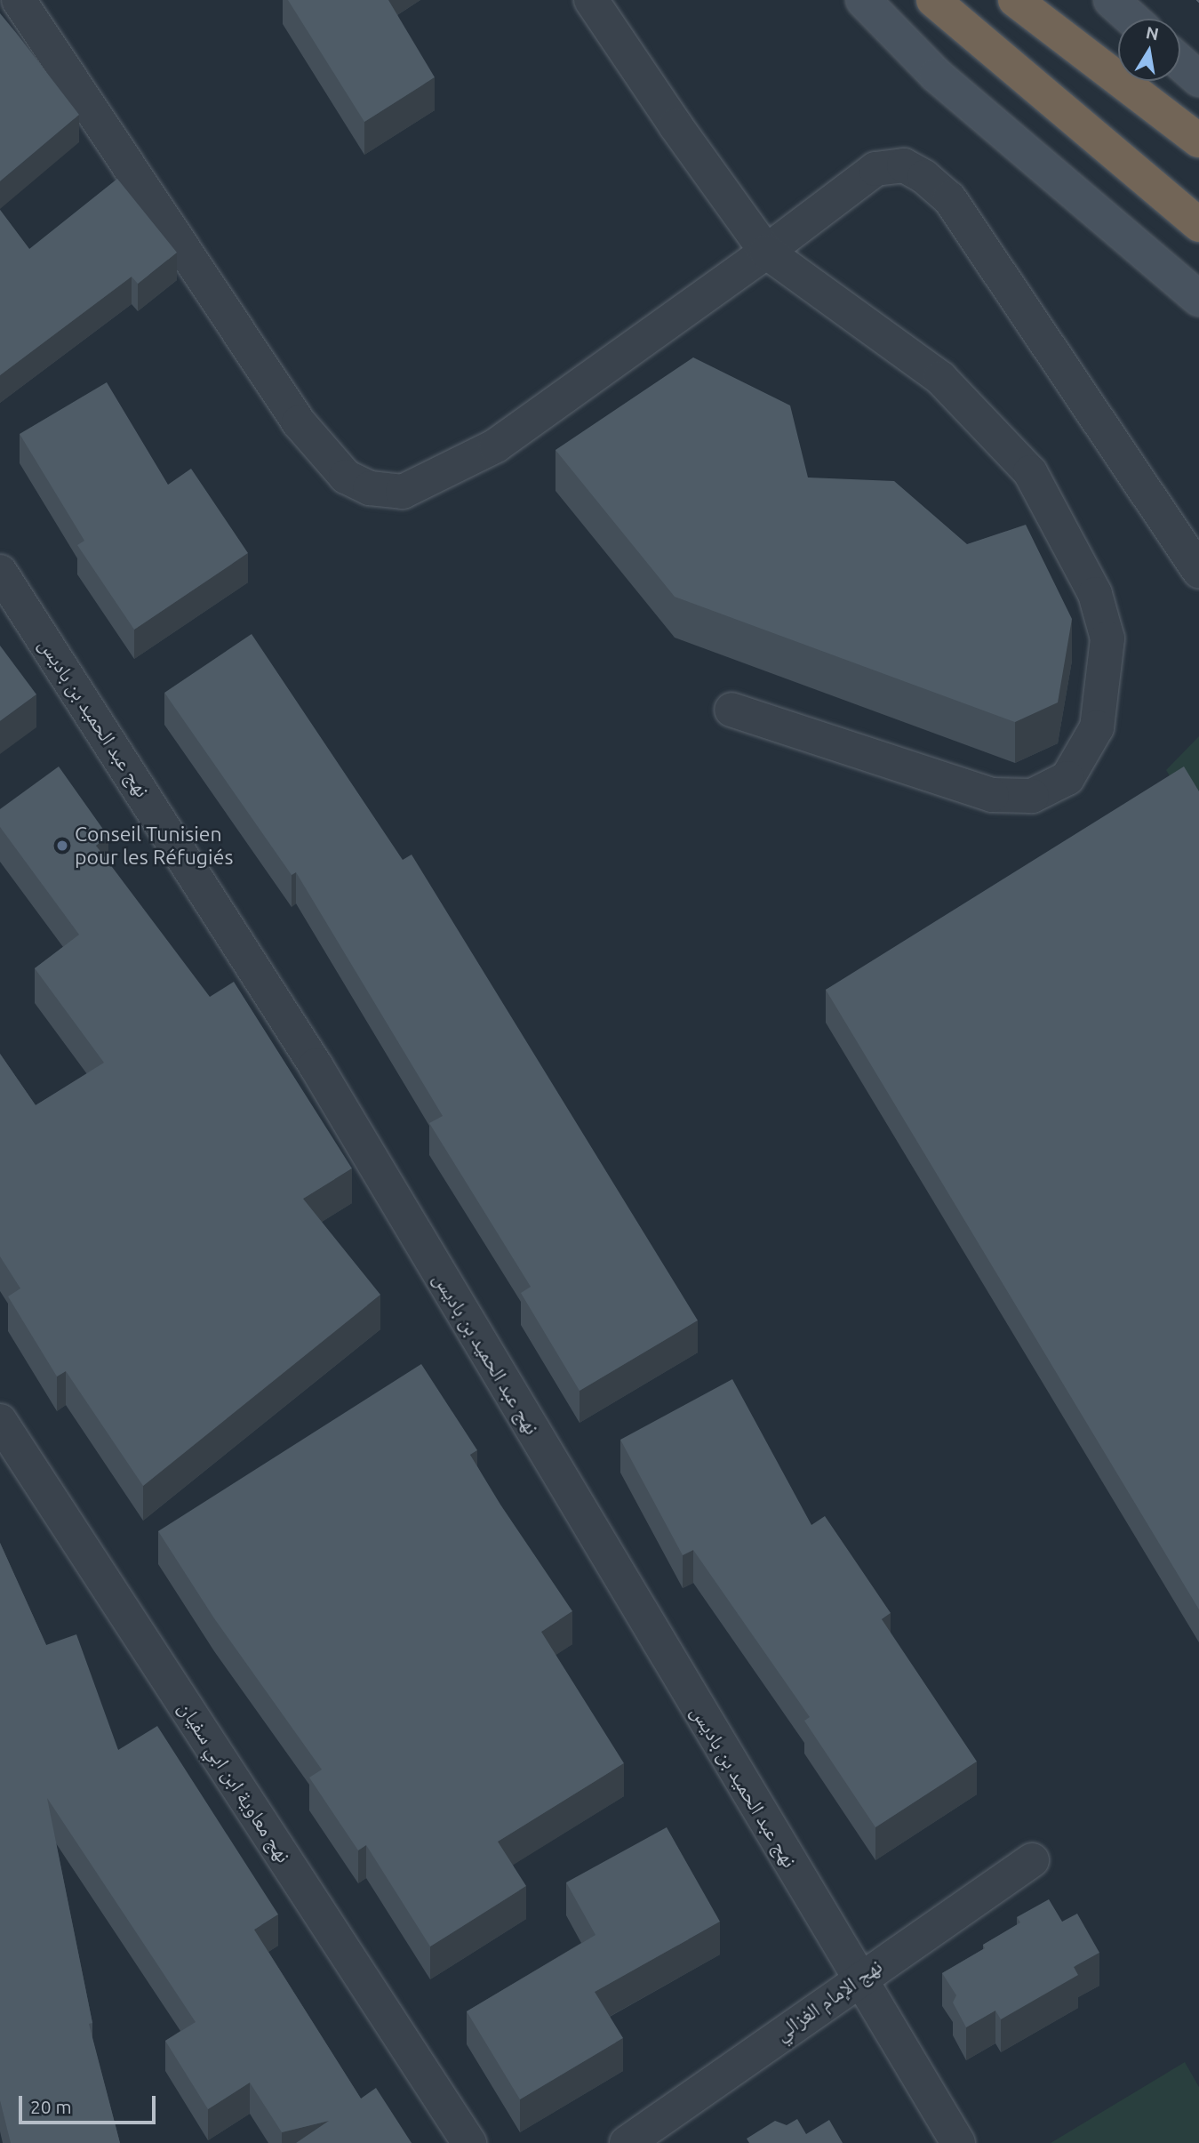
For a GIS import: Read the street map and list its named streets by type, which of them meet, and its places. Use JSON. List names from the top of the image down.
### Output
{
  "streets": {
    "street": ["نهج عبد الحميد بن باديس", "نهج معاوية ابن ابي سفيان", "نهج الإمام الغزالي"]
  },
  "crossings": [
    ["نهج عبد الحميد بن باديس", "نهج الإمام الغزالي"]
  ],
  "places": ["Conseil Tunisien pour les Réfugiés"],
  "scale_bar": "20 m",
  "north": "top"
}
